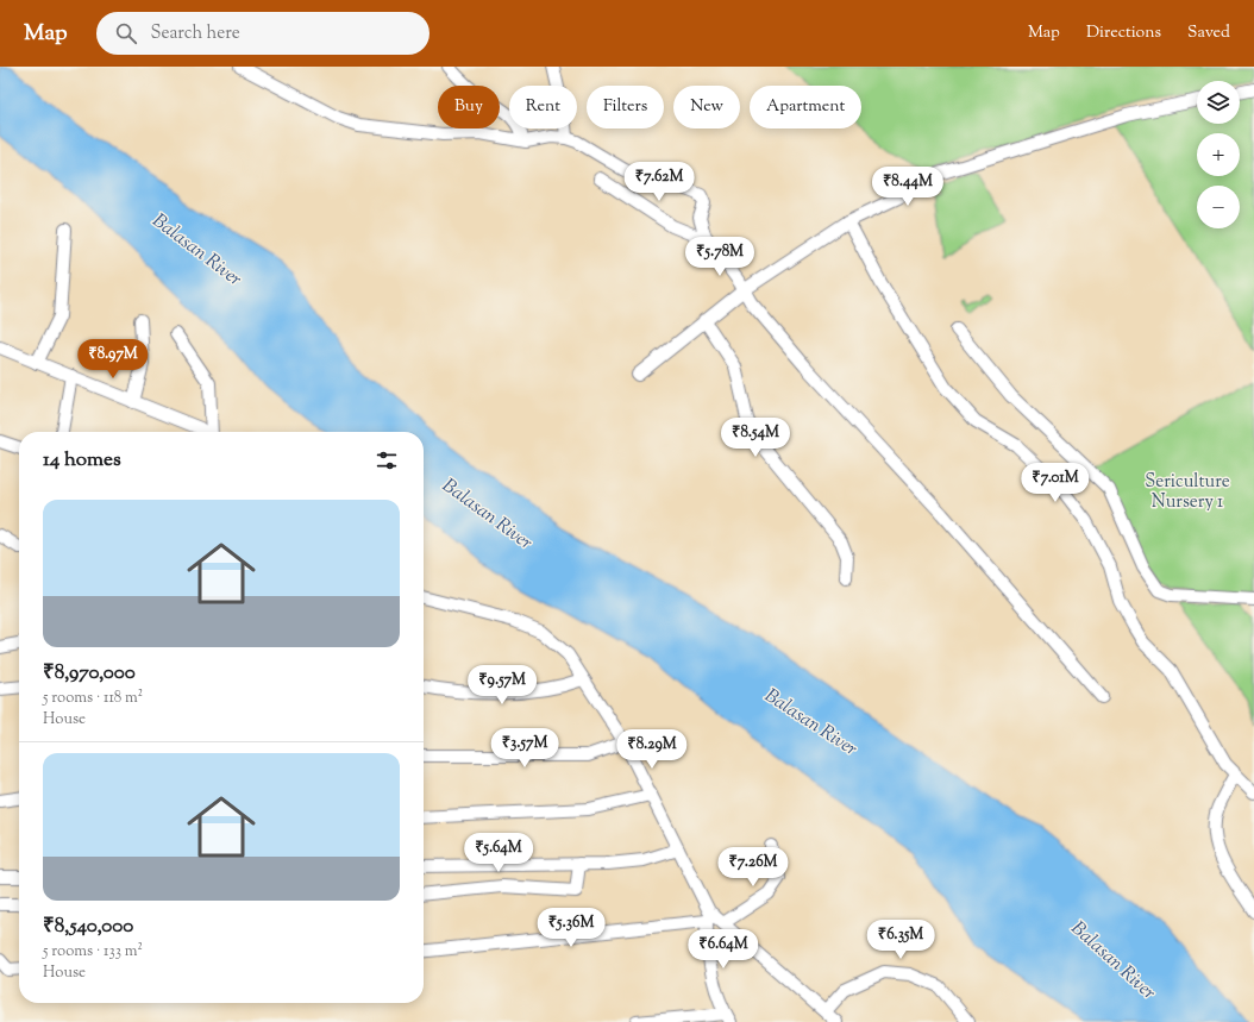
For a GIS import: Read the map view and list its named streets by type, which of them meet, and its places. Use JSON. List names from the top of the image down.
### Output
{
  "water": ["Balasan River"],
  "parks": ["Sericulture Nursery 1"],
  "page": {
    "header": "Map",
    "search": "Search here",
    "nav": ["Map", "Directions", "Saved"],
    "map_buttons": ["+", "−"],
    "chip": [
      "Buy",
      "Rent",
      "Filters",
      "New",
      "Apartment"
    ],
    "price": [
      "₹7.62M",
      "₹8.44M",
      "₹5.78M",
      "₹8.97M",
      "₹8.54M",
      "₹7.01M",
      "₹9.57M",
      "₹3.57M",
      "₹8.29M",
      "₹5.64M",
      "₹7.26M",
      "₹5.36M",
      "₹6.35M",
      "₹6.64M"
    ],
    "heading": "14 homes",
    "list": [
      {
        "name": "₹8,970,000",
        "note": "5 rooms · 118 m² · House"
      },
      {
        "name": "₹8,540,000",
        "note": "5 rooms · 133 m² · House"
      }
    ]
  }
}
